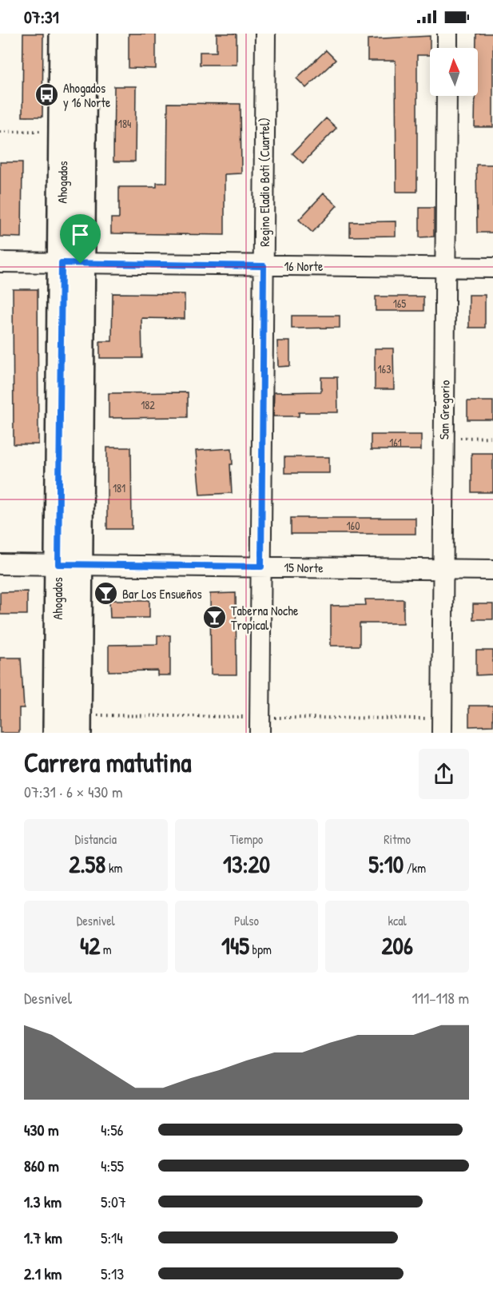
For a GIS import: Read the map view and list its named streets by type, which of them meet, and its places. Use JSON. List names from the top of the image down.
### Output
{
  "streets": {
    "main road": ["Ahogados"],
    "street": [
      "Regino Eladio Boti (Cuartel)",
      "16 Norte",
      "San Gregorio",
      "15 Norte"
    ]
  },
  "crossings": [
    ["Ahogados", "16 Norte"],
    ["Ahogados", "15 Norte"],
    ["Regino Eladio Boti (Cuartel)", "16 Norte"],
    ["Regino Eladio Boti (Cuartel)", "15 Norte"],
    ["16 Norte", "San Gregorio"],
    ["San Gregorio", "15 Norte"]
  ],
  "places": {
    "bus stop": ["Ahogados y 16 Norte"],
    "bar": ["Bar Los Ensueños", "Taberna Noche Tropical"]
  },
  "house_numbers": [
    "184",
    "165",
    "163",
    "182",
    "161",
    "181",
    "160"
  ],
  "north": "top",
  "page": {
    "status": "07:31",
    "heading": ["Carrera matutina", "07:31 · 6 × 430 m"],
    "stats": [
      ["Distancia", "2.58 km"],
      ["Tiempo", "13:20"],
      ["Ritmo", "5:10 /km"],
      ["Desnivel", "42 m"],
      ["Pulso", "145 bpm"],
      ["kcal", "206"]
    ],
    "chart": ["Desnivel", "111–118 m"],
    "list": [
      {
        "name": "430 m",
        "note": "4:56"
      },
      {
        "name": "860 m",
        "note": "4:55"
      },
      {
        "name": "1.3 km",
        "note": "5:07"
      },
      {
        "name": "1.7 km",
        "note": "5:14"
      },
      {
        "name": "2.1 km",
        "note": "5:13"
      }
    ]
  }
}
